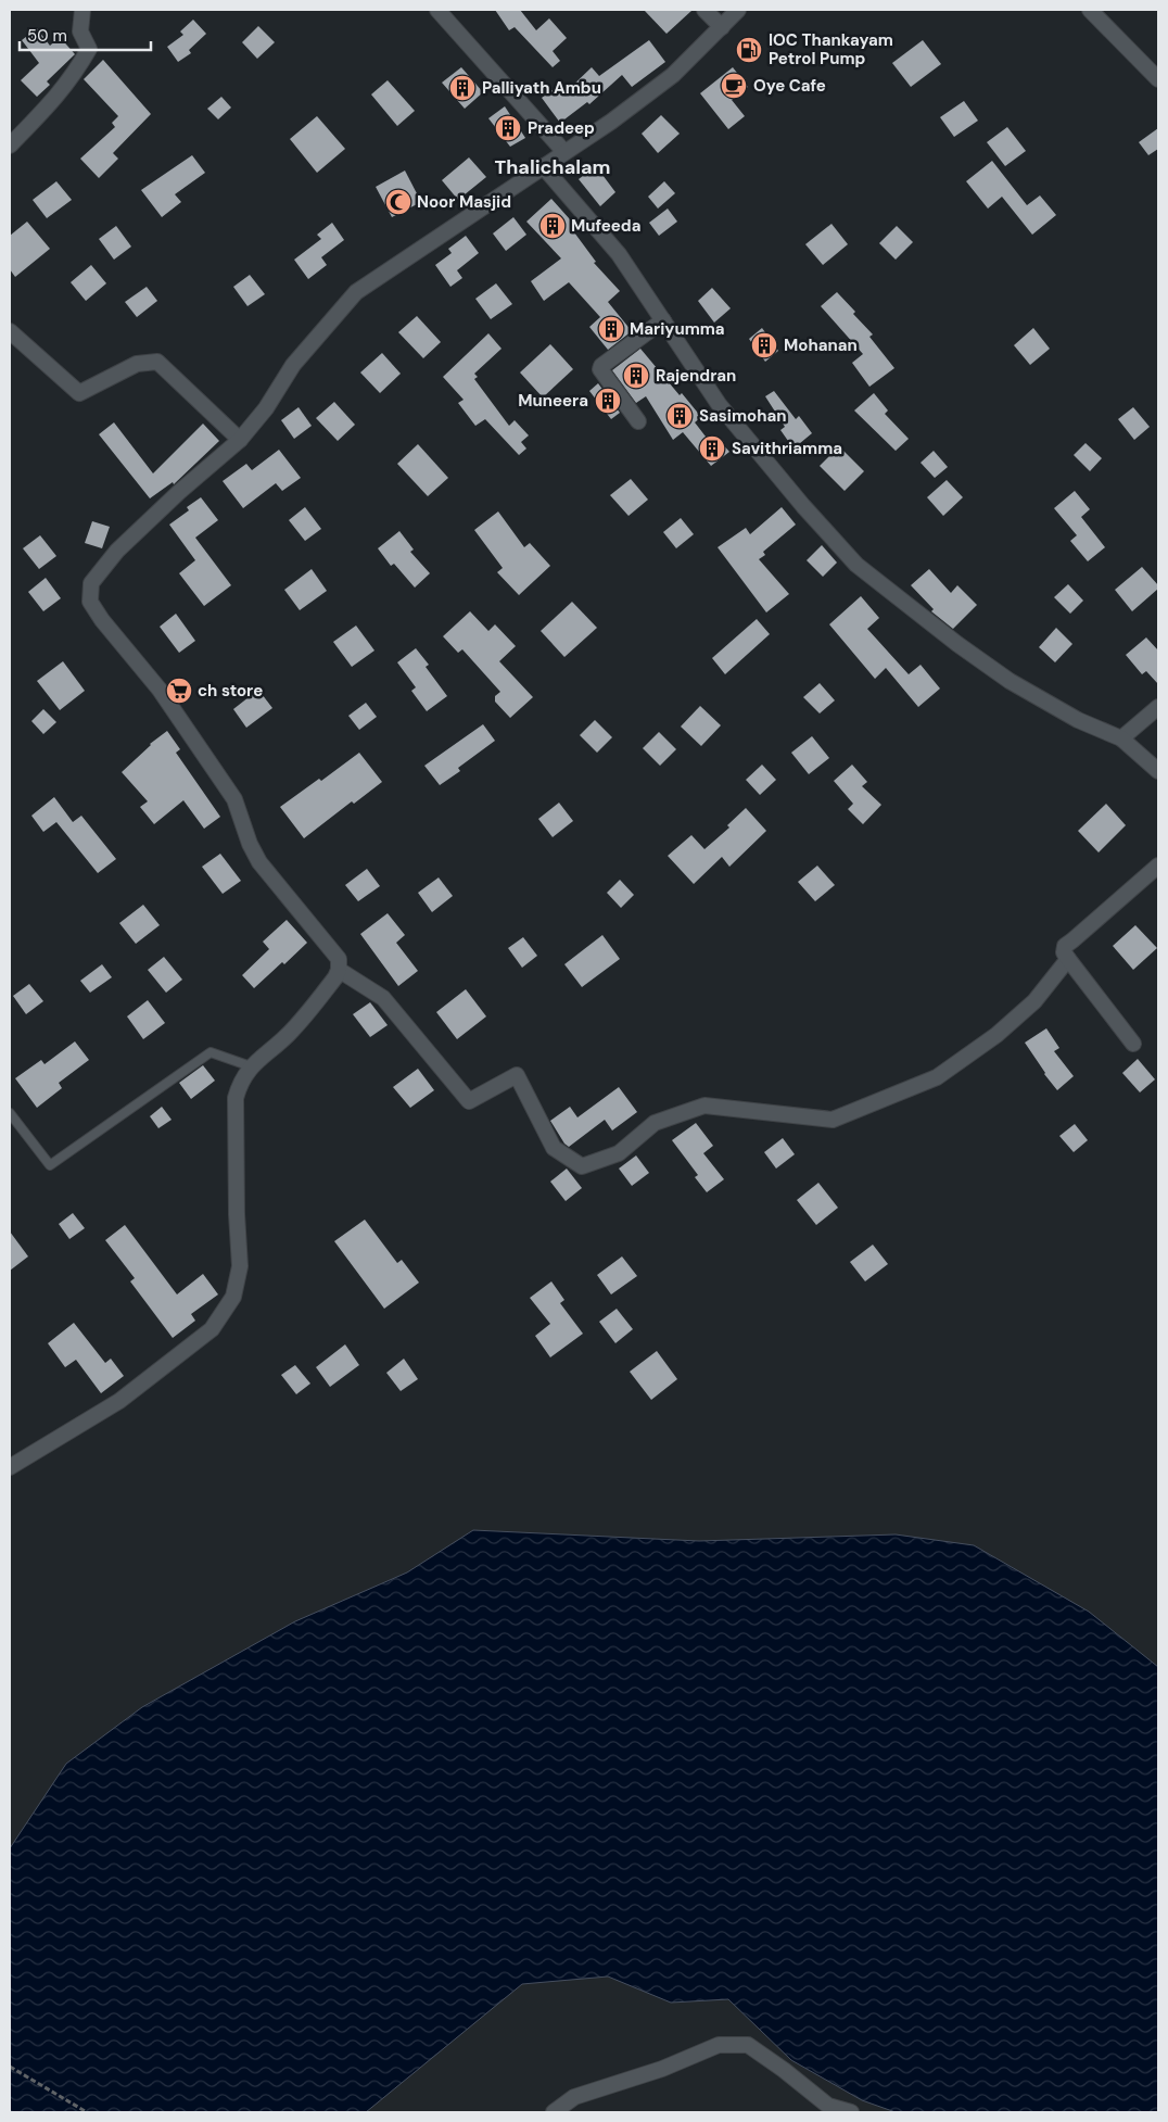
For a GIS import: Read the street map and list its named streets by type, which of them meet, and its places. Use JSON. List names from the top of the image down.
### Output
{
  "districts": ["Thalichalam"],
  "places": {
    "fuel station": ["IOC Thankayam Petrol Pump"],
    "cafe": ["Oye Cafe"],
    "building": [
      "Palliyath Ambu",
      "Pradeep",
      "Mufeeda",
      "Mariyumma",
      "Mohanan",
      "Rajendran",
      "Muneera",
      "Sasimohan",
      "Savithriamma"
    ],
    "mosque": ["Noor Masjid"],
    "supermarket": ["ch store"]
  },
  "scale_bar": "50 m"
}
